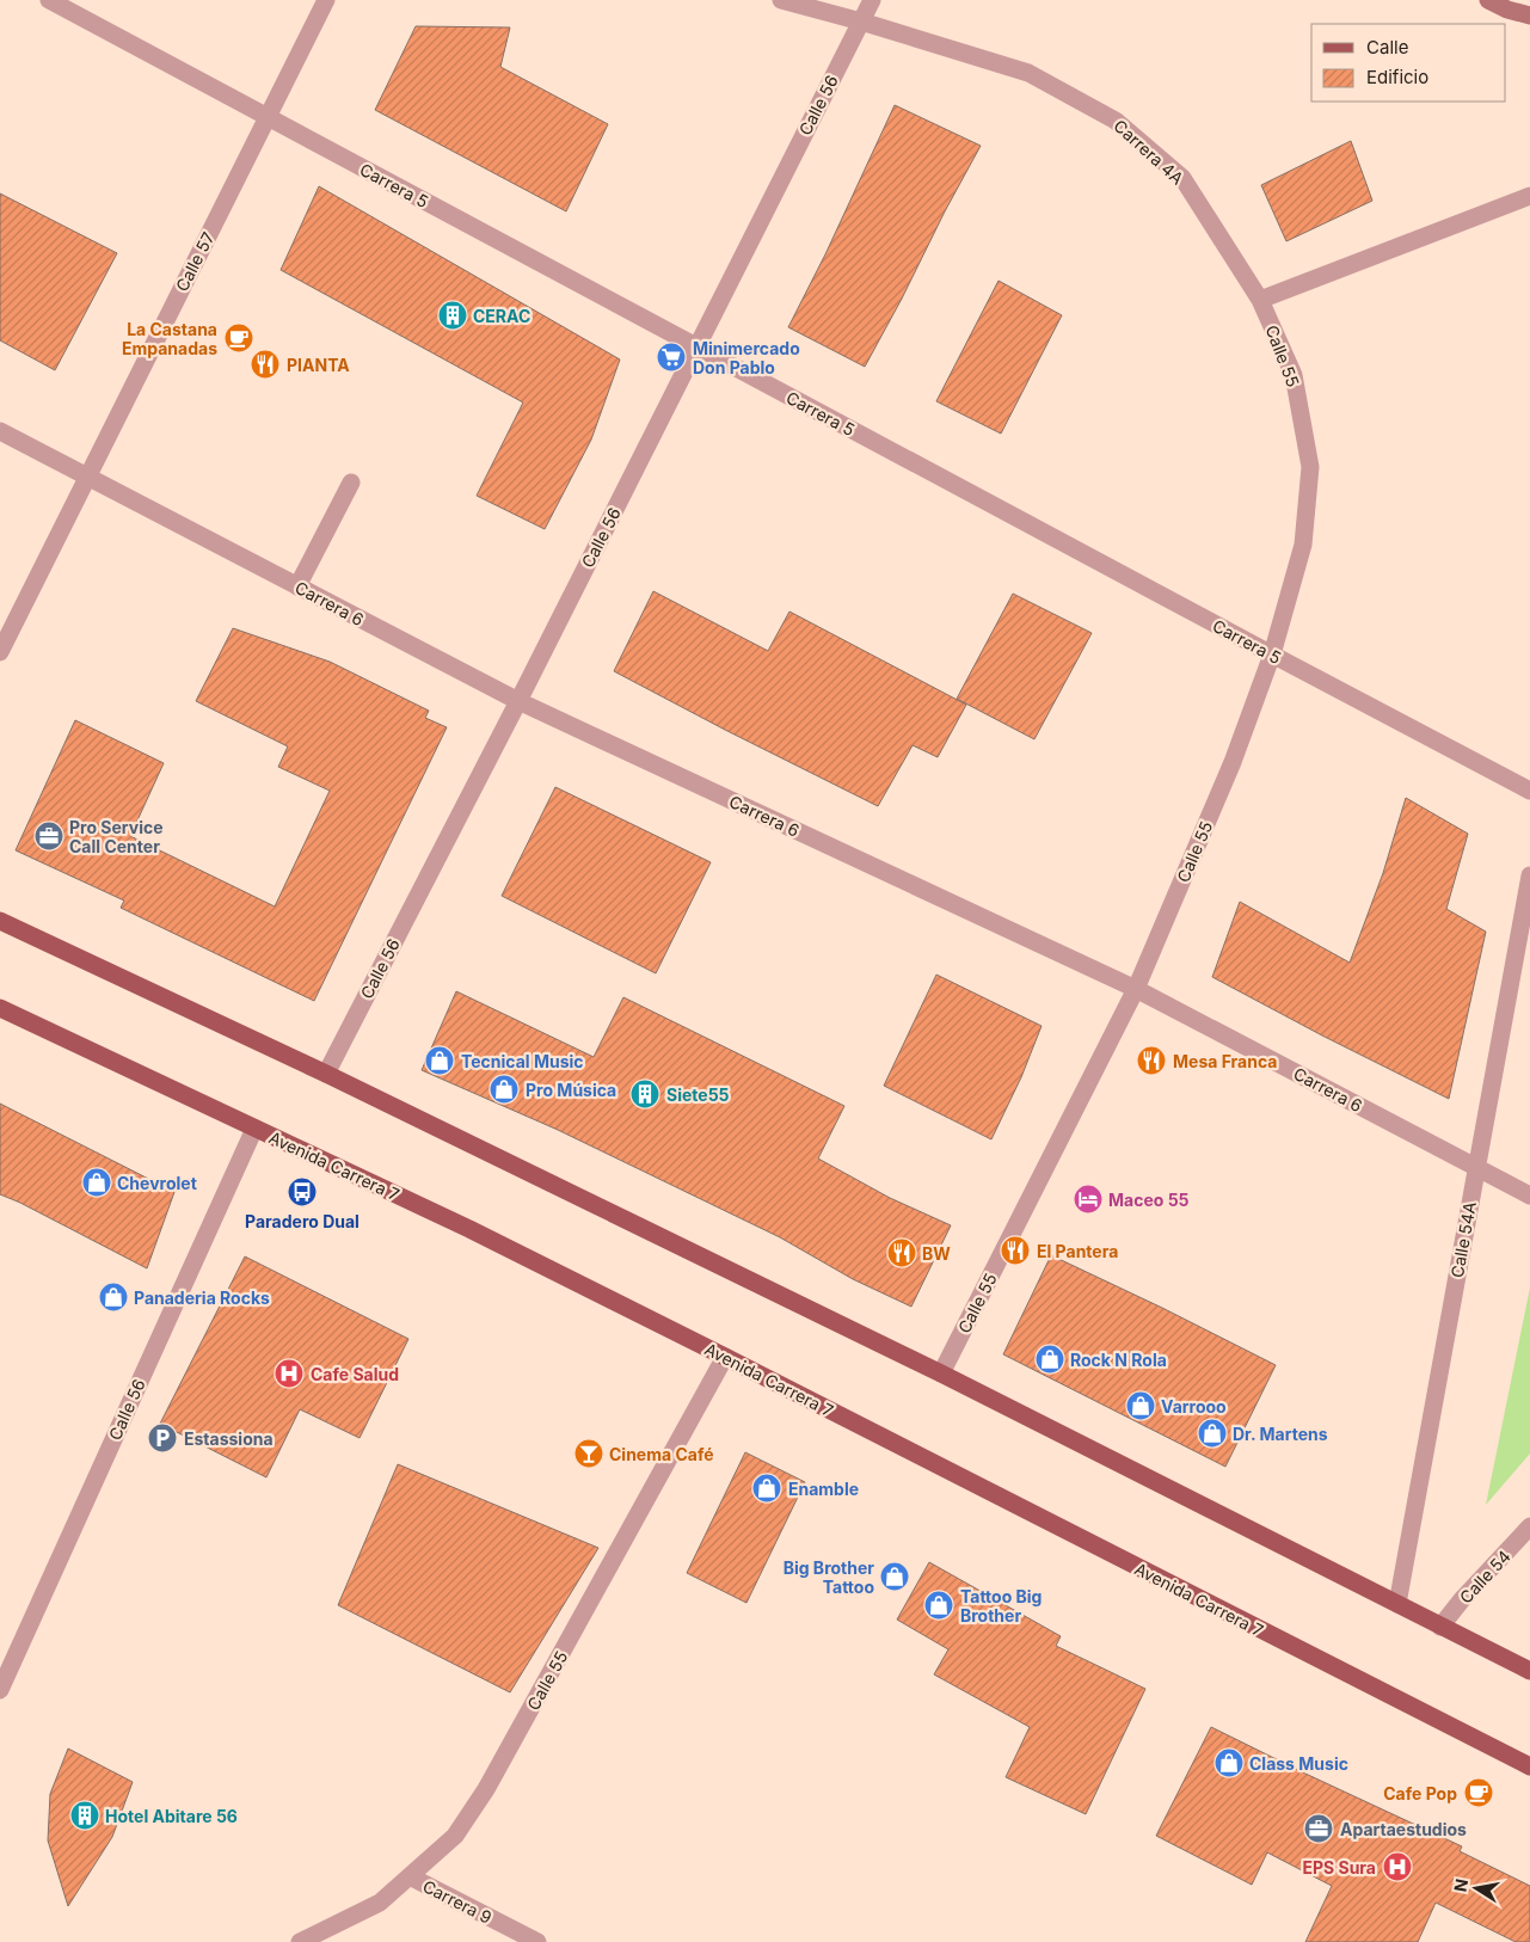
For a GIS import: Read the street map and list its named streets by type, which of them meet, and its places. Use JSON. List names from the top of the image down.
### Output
{
  "streets": {
    "main road": ["Avenida Carrera 7"],
    "street": [
      "Calle 56",
      "Carrera 4A",
      "Carrera 5",
      "Calle 57",
      "Calle 55",
      "Carrera 6",
      "Calle 54A",
      "Calle 54",
      "Carrera 9"
    ]
  },
  "crossings": [
    ["Calle 56", "Carrera 4A"],
    ["Calle 56", "Carrera 5"],
    ["Calle 56", "Carrera 6"],
    ["Calle 56", "Avenida Carrera 7"],
    ["Carrera 4A", "Calle 55"],
    ["Carrera 5", "Calle 57"],
    ["Carrera 5", "Calle 55"],
    ["Calle 57", "Carrera 6"],
    ["Calle 55", "Carrera 6"],
    ["Calle 55", "Avenida Carrera 7"],
    ["Calle 55", "Carrera 9"],
    ["Carrera 6", "Calle 54A"]
  ],
  "places": {
    "building": ["CERAC", "Siete55", "Hotel Abitare 56"],
    "cafe": ["La Castana Empanadas", "Cafe Pop"],
    "supermarket": ["Minimercado Don Pablo"],
    "restaurant": [
      "PIANTA",
      "Mesa Franca",
      "El Pantera",
      "BW"
    ],
    "office": ["Pro Service Call Center", "Apartaestudios"],
    "shop": [
      "Tecnical Music",
      "Pro Música",
      "Chevrolet",
      "Panaderia Rocks",
      "Rock N Rola",
      "Varrooo",
      "Dr. Martens",
      "Enamble",
      "Big Brother Tattoo",
      "Tattoo Big Brother",
      "Class Music"
    ],
    "bus stop": ["Paradero Dual"],
    "hotel": ["Maceo 55"],
    "hospital": ["Cafe Salud", "EPS Sura"],
    "parking": ["Estassiona"],
    "bar": ["Cinema Café"]
  },
  "legend": ["Calle", "Edificio"],
  "north": "left"
}
